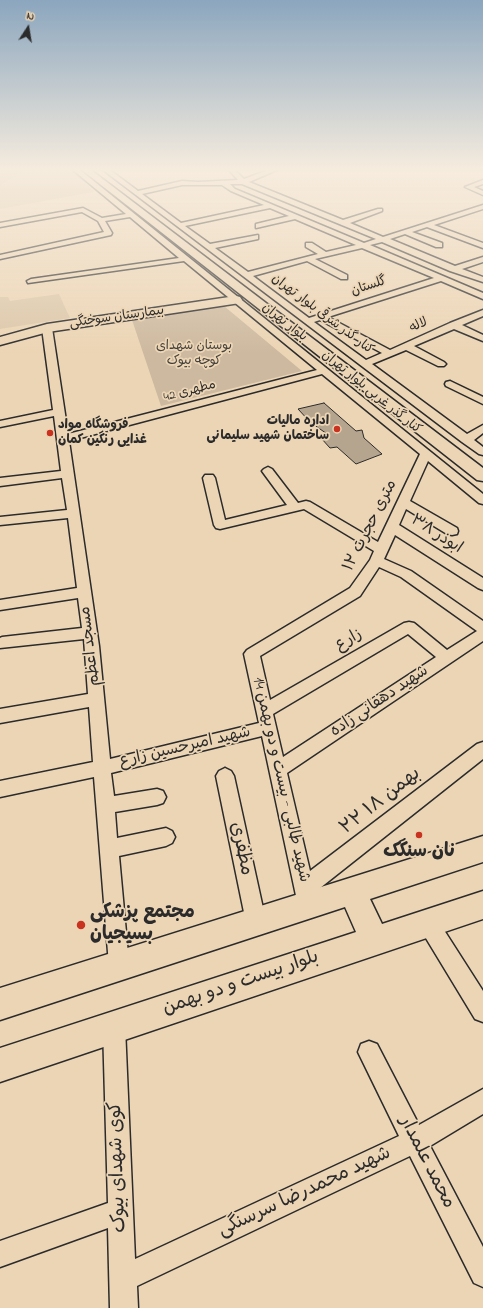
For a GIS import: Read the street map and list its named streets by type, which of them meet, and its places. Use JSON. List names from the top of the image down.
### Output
{
  "streets": {
    "main road": ["بیمارستان سوختگی", "بلوار تهران", "بلوار بیست و دو بهمن"],
    "street": [
      "گلستان",
      "کنار گذر شرقی بلوار تهران",
      "لاله",
      "مطهری 42",
      "کنار گذر غربی بلوار تهران",
      "۱۲ متری حجرت",
      "۳۸ ابوذر",
      "زارع",
      "مسجد اعظم",
      "شهید دهقانی زاده",
      "شهید امیرحسین زارع",
      "شهید طالبی - بیست و دو بهمن 14",
      "۲۲ بهمن ۱۸",
      "مظفری",
      "محمد علمدار",
      "کوی شهدای بیوک",
      "شهید محمدرضا سرسنگی"
    ]
  },
  "crossings": [
    ["گلستان", "کنار گذر شرقی بلوار تهران"],
    ["کنار گذر شرقی بلوار تهران", "لاله"],
    ["بیمارستان سوختگی", "کنار گذر غربی بلوار تهران"],
    ["بیمارستان سوختگی", "مسجد اعظم"],
    ["مطهری 42", "کنار گذر غربی بلوار تهران"],
    ["مطهری 42", "مسجد اعظم"],
    ["کنار گذر غربی بلوار تهران", "۱۲ متری حجرت"],
    ["۱۲ متری حجرت", "۳۸ ابوذر"],
    ["۱۲ متری حجرت", "شهید طالبی - بیست و دو بهمن 14"],
    ["زارع", "شهید دهقانی زاده"],
    ["زارع", "شهید طالبی - بیست و دو بهمن 14"],
    ["مسجد اعظم", "شهید امیرحسین زارع"],
    ["شهید دهقانی زاده", "شهید طالبی - بیست و دو بهمن 14"],
    ["شهید امیرحسین زارع", "شهید طالبی - بیست و دو بهمن 14"],
    ["شهید طالبی - بیست و دو بهمن 14", "۲۲ بهمن ۱۸"],
    ["بلوار بیست و دو بهمن", "کوی شهدای بیوک"],
    ["محمد علمدار", "شهید محمدرضا سرسنگی"],
    ["کوی شهدای بیوک", "شهید محمدرضا سرسنگی"]
  ],
  "parks": ["بوستان شهدای کوچه بیوک"],
  "places": [
    "اداره مالیات ساختمان شهید سلیمانی",
    "فروشگاه مواد غذایی رنگین کمان",
    "نان سنگک",
    "مجتمع پزشکی بسیجیان"
  ],
  "north": "top"
}
